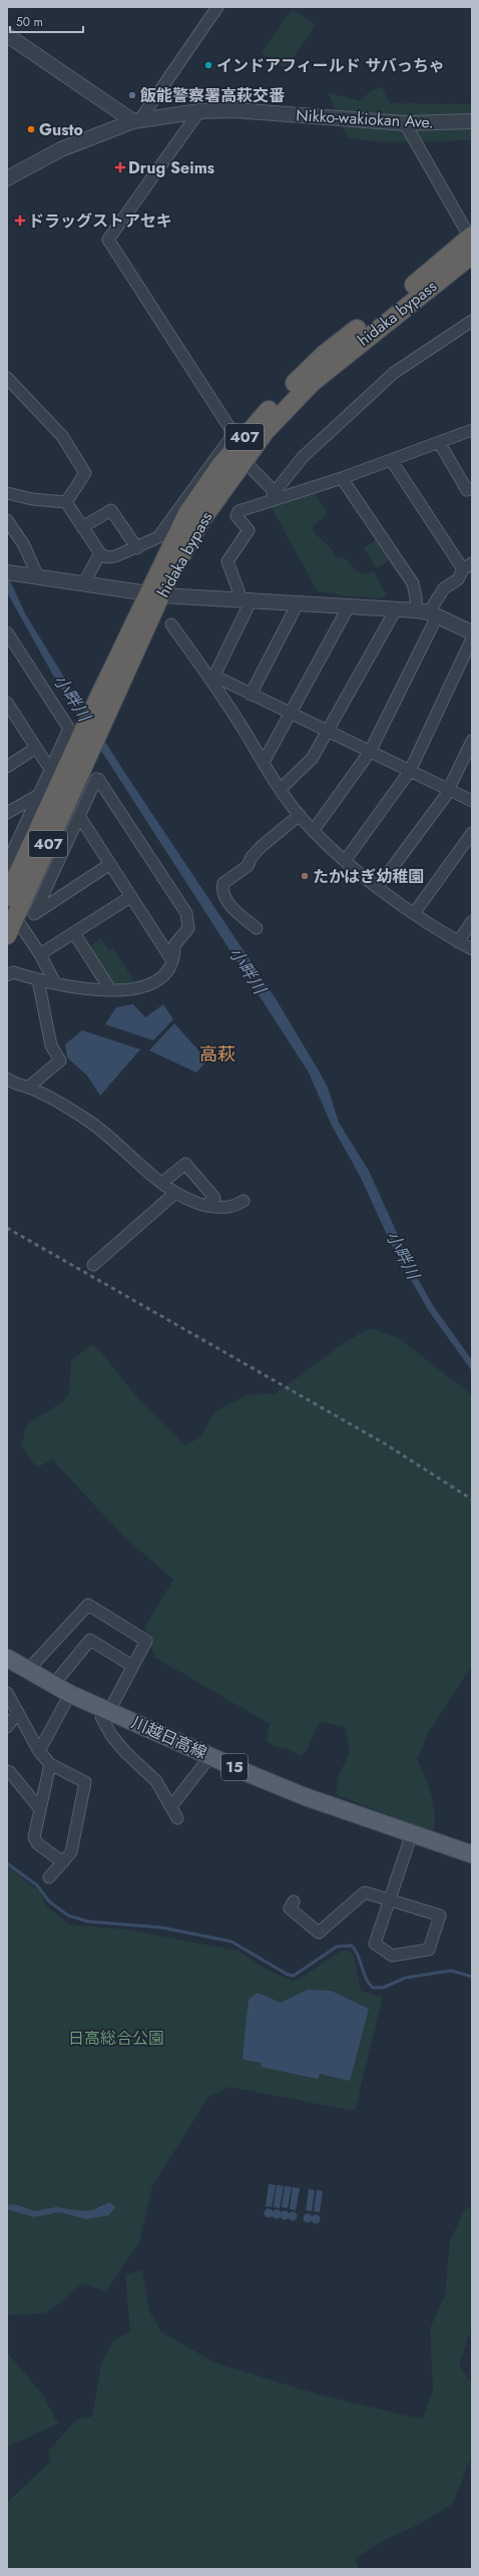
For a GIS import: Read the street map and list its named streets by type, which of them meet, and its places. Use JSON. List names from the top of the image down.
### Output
{
  "streets": {
    "highway": ["hidaka bypass", "407"],
    "main road": ["川越日高線", "15"],
    "street": ["Nikko-wakiokan Ave."]
  },
  "districts": ["高萩"],
  "water": ["小畔川"],
  "parks": ["日高総合公園"],
  "places": {
    "other": [
      "インドアフィールド サバっちゃ",
      "飯能警察署高萩交番",
      "Gusto",
      "たかはぎ幼稚園"
    ],
    "health": ["Drug Seims", "ドラッグストアセキ"]
  },
  "scale_bar": "50 m"
}
